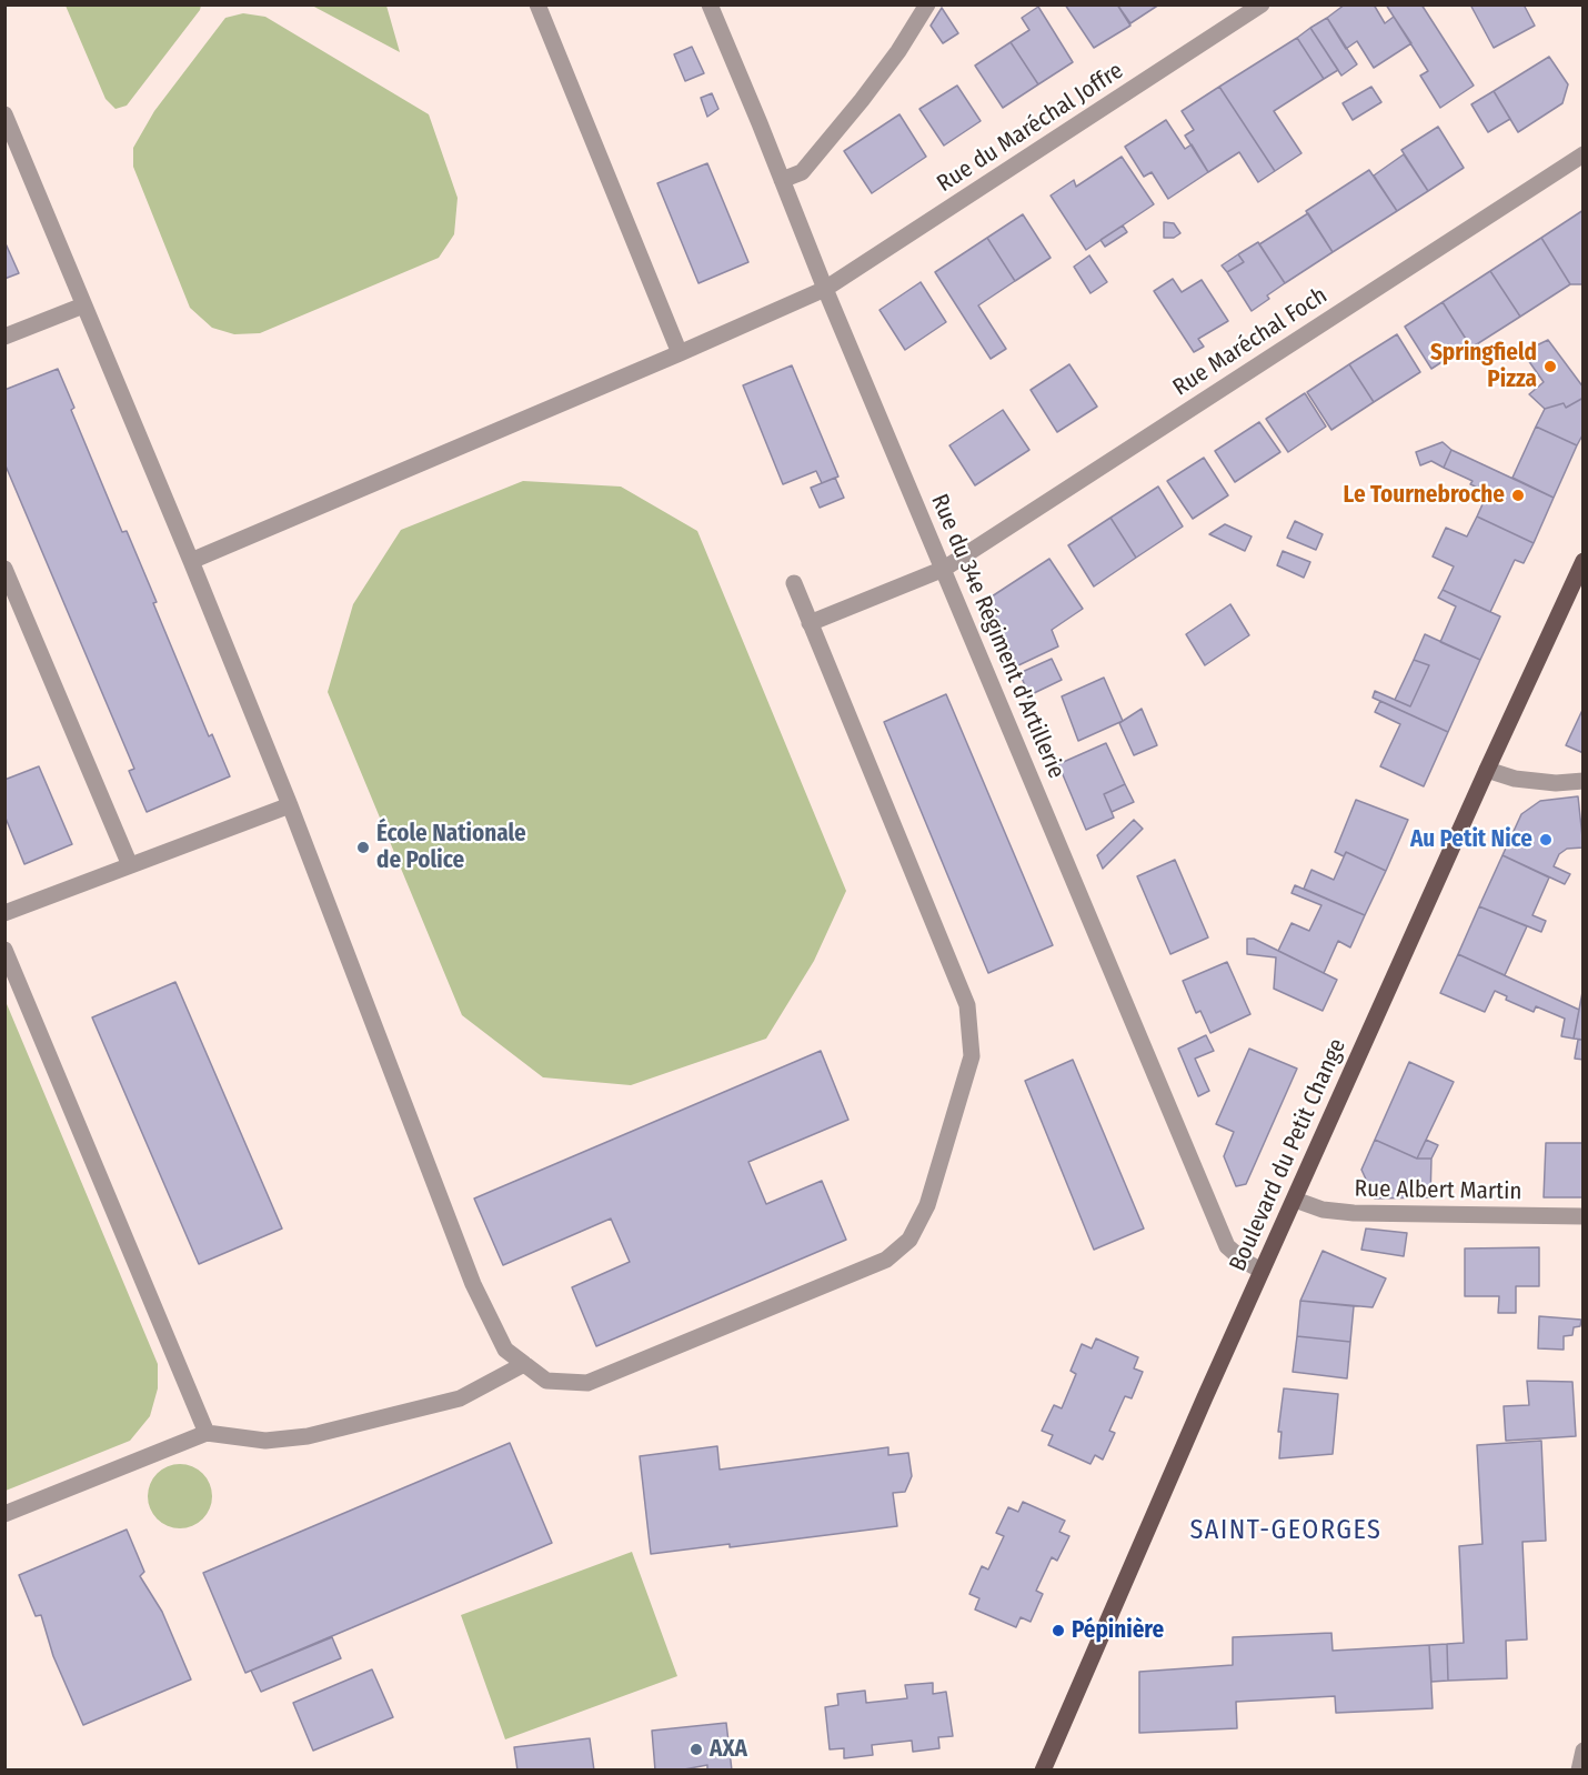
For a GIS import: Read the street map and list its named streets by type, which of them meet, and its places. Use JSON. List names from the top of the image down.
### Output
{
  "streets": {
    "main road": ["Boulevard du Petit Change"],
    "street": [
      "Rue du Maréchal Joffre",
      "Rue Maréchal Foch",
      "Rue du 34e Régiment d'Artillerie",
      "Rue Albert Martin"
    ]
  },
  "crossings": [
    ["Rue du Maréchal Joffre", "Rue du 34e Régiment d'Artillerie"],
    ["Rue Maréchal Foch", "Rue du 34e Régiment d'Artillerie"],
    ["Rue du 34e Régiment d'Artillerie", "Boulevard du Petit Change"],
    ["Boulevard du Petit Change", "Rue Albert Martin"]
  ],
  "districts": ["SAINT-GEORGES"],
  "places": [
    "Springfield Pizza",
    "Le Tournebroche",
    "Au Petit Nice",
    "École Nationale de Police",
    "Pépinière",
    "AXA"
  ]
}
